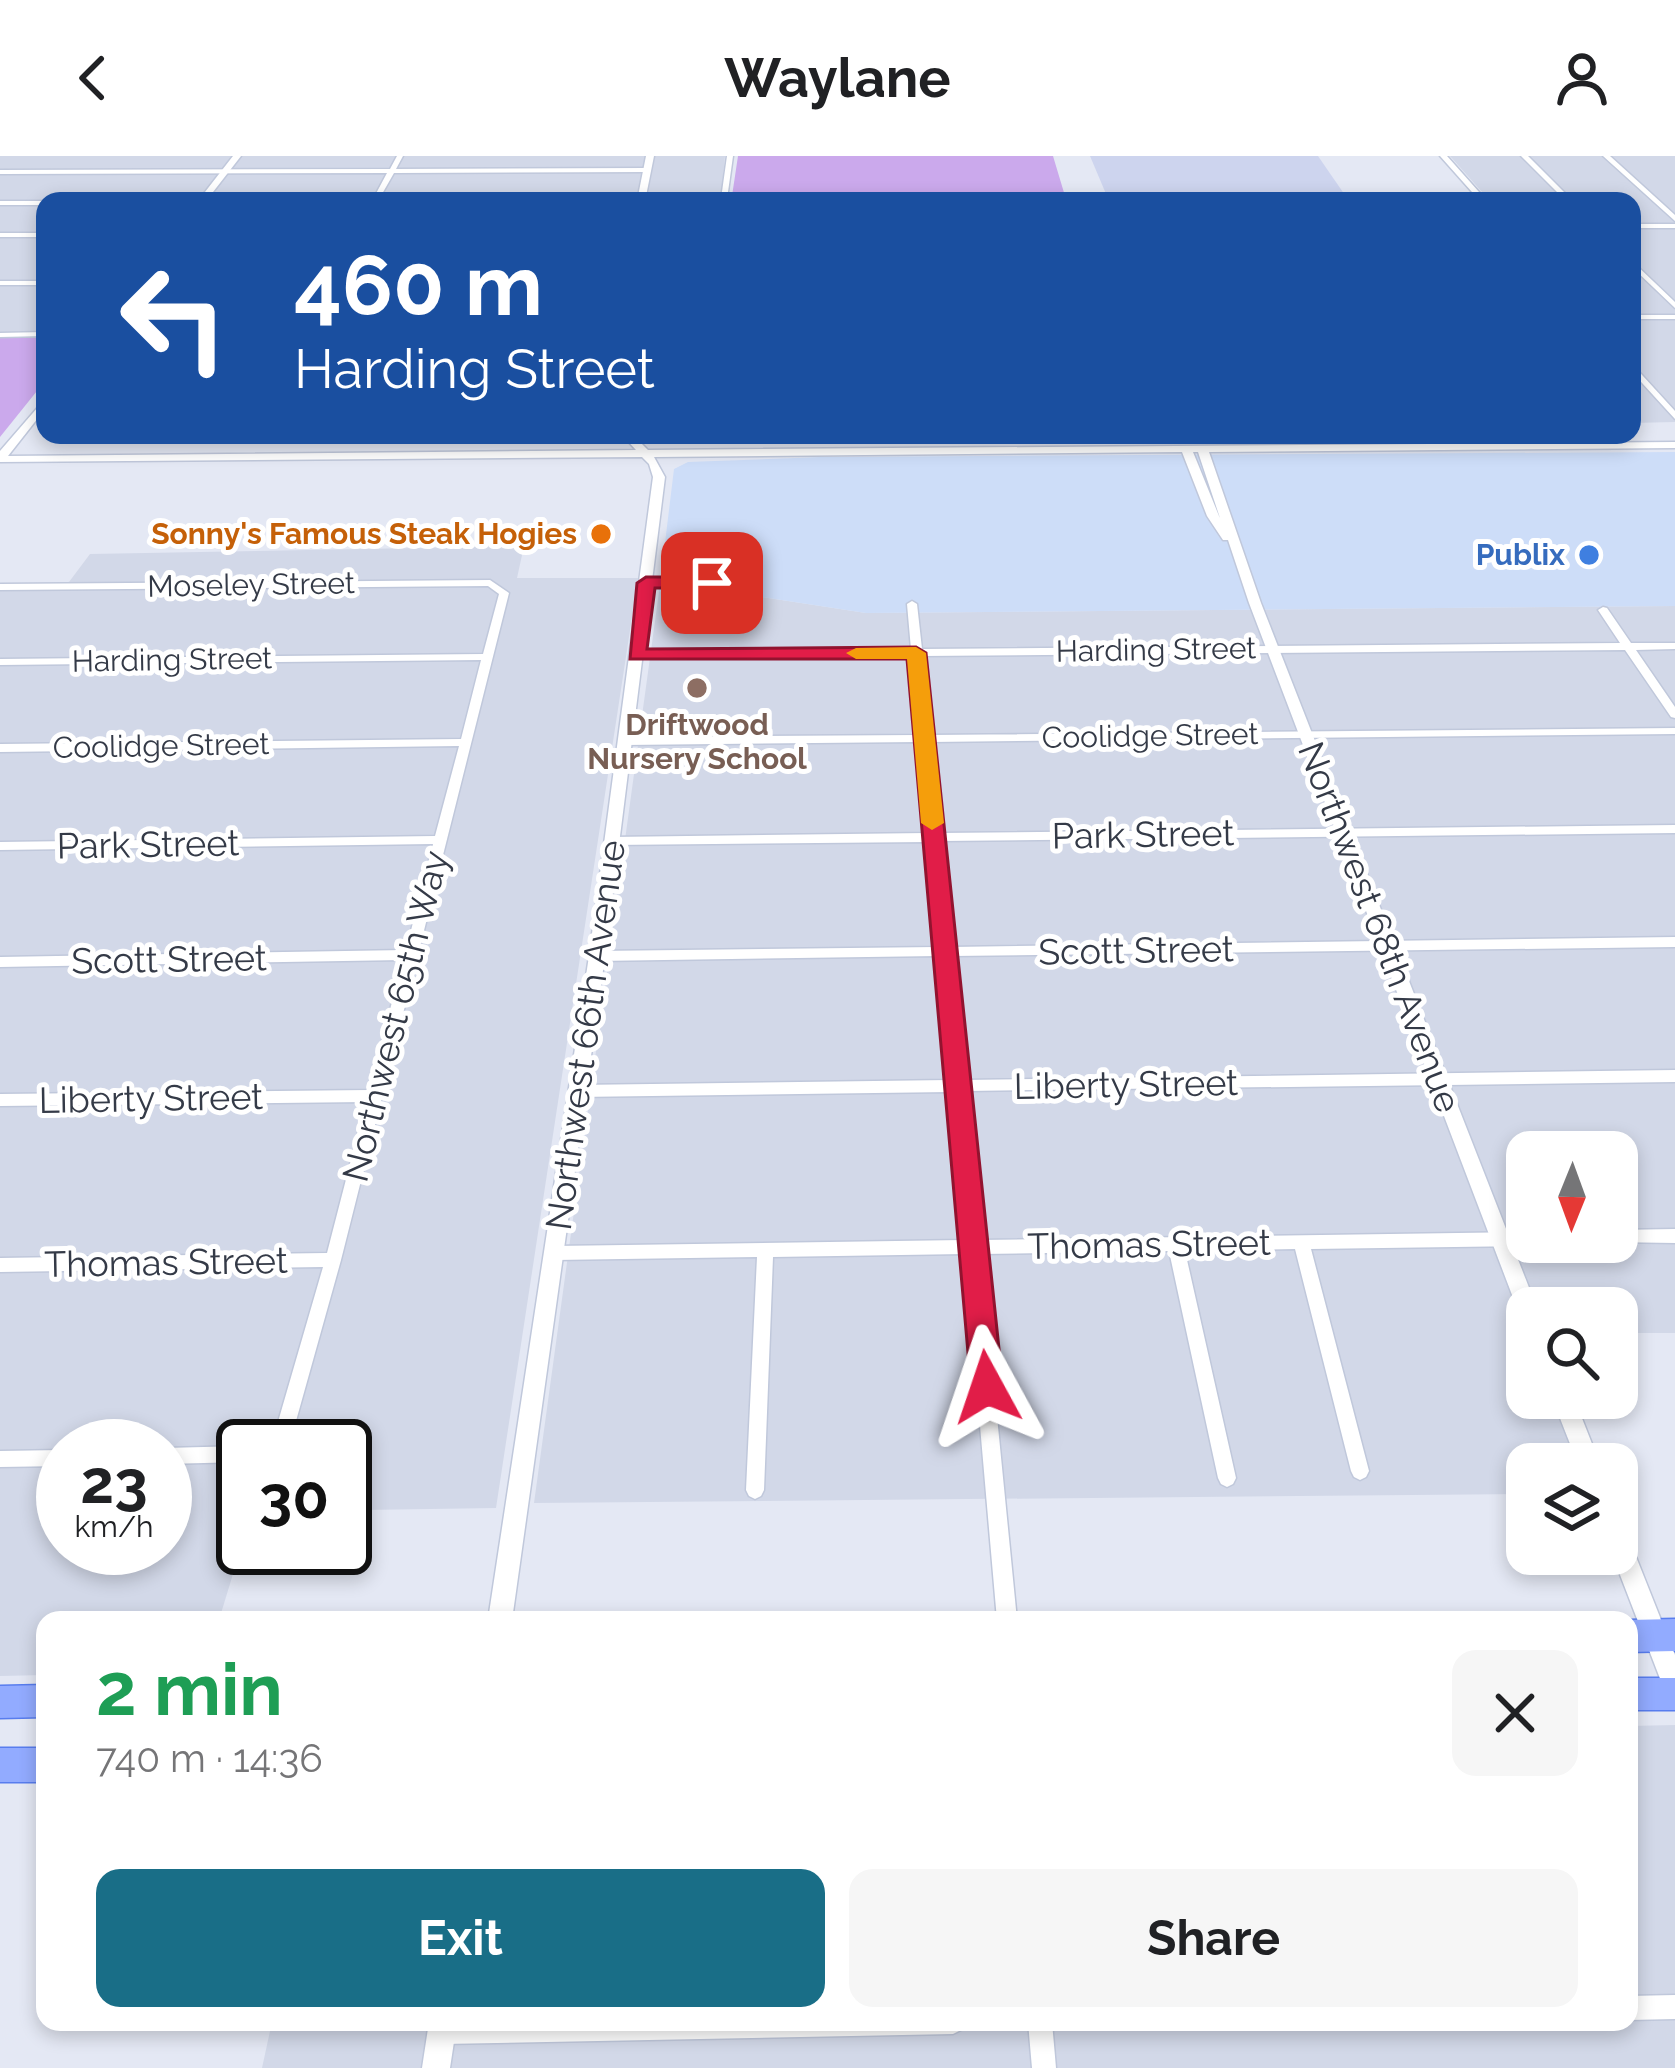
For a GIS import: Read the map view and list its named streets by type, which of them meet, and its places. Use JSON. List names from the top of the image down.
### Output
{
  "streets": {
    "street": [
      "Moseley Street",
      "Harding Street",
      "Coolidge Street",
      "Park Street",
      "Northwest 68th Avenue",
      "Scott Street",
      "Northwest 65th Way",
      "Northwest 66th Avenue",
      "Liberty Street",
      "Thomas Street"
    ]
  },
  "crossings": [
    ["Moseley Street", "Northwest 65th Way"],
    ["Harding Street", "Northwest 68th Avenue"],
    ["Harding Street", "Northwest 65th Way"],
    ["Harding Street", "Northwest 66th Avenue"],
    ["Coolidge Street", "Northwest 68th Avenue"],
    ["Coolidge Street", "Northwest 65th Way"],
    ["Coolidge Street", "Northwest 66th Avenue"],
    ["Park Street", "Northwest 68th Avenue"],
    ["Park Street", "Northwest 65th Way"],
    ["Park Street", "Northwest 66th Avenue"],
    ["Northwest 68th Avenue", "Scott Street"],
    ["Northwest 68th Avenue", "Liberty Street"],
    ["Northwest 68th Avenue", "Thomas Street"],
    ["Scott Street", "Northwest 65th Way"],
    ["Scott Street", "Northwest 66th Avenue"],
    ["Northwest 65th Way", "Liberty Street"],
    ["Northwest 65th Way", "Thomas Street"],
    ["Northwest 66th Avenue", "Liberty Street"],
    ["Northwest 66th Avenue", "Thomas Street"]
  ],
  "places": ["Sonny's Famous Steak Hogies", "Publix", "Driftwood Nursery School"],
  "north": "bottom",
  "page": {
    "header": "Waylane",
    "turn": ["460 m", "Harding Street"],
    "speed": "23 km/h",
    "limit": "30",
    "heading": ["2 min", "740 m · 14:36"],
    "buttons": ["Exit", "Share"]
  }
}
